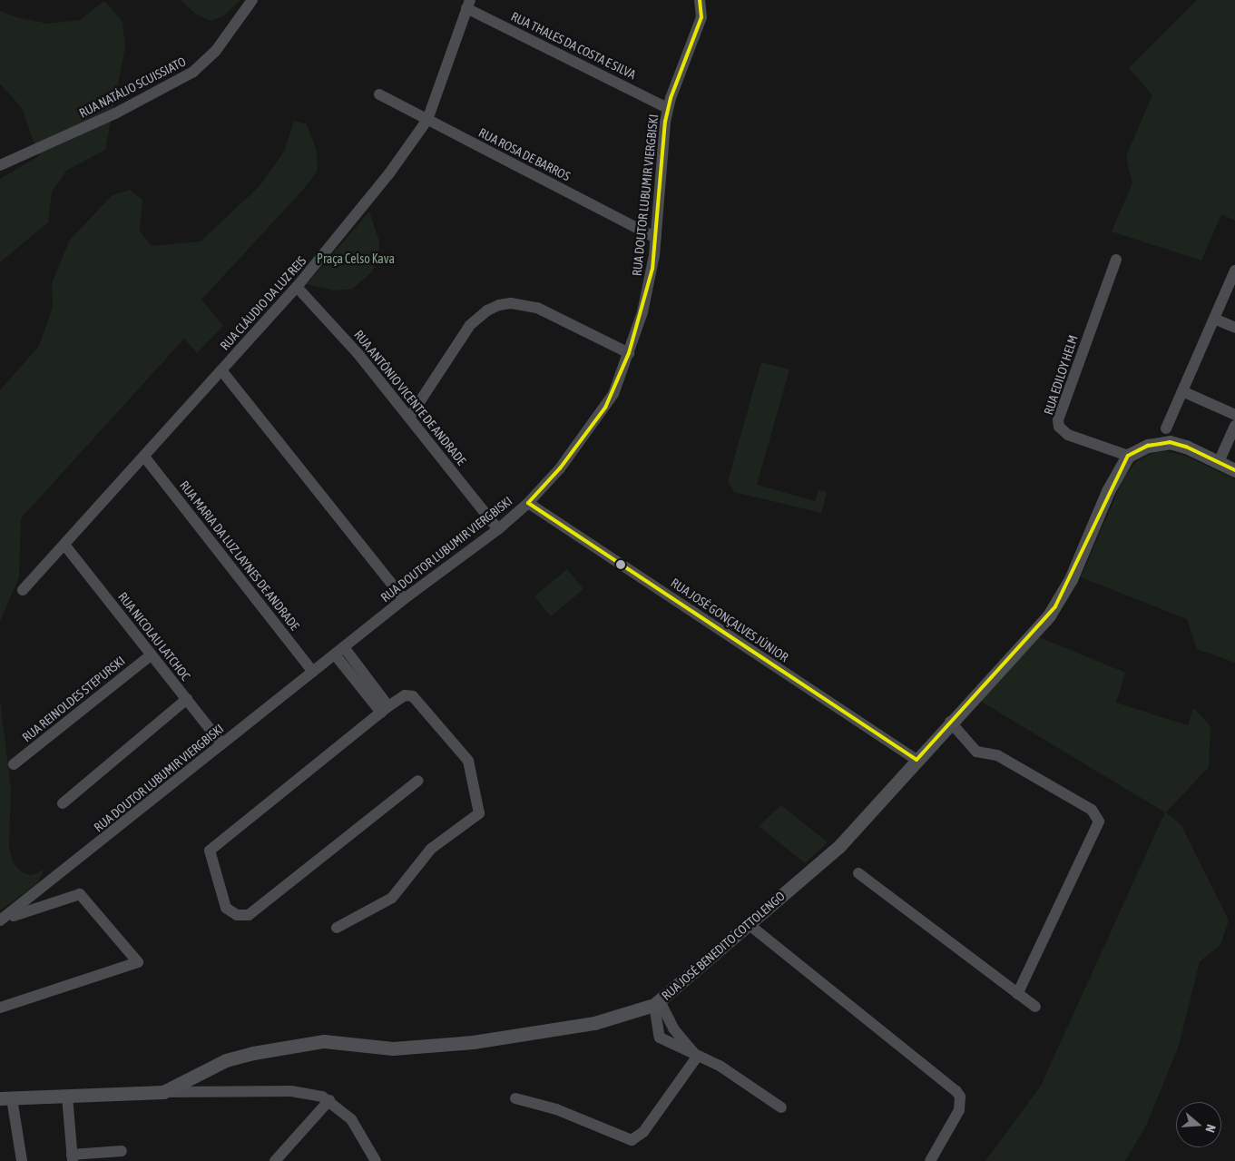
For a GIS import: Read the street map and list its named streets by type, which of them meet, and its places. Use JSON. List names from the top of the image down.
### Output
{
  "streets": {
    "main road": ["RUA JOSÉ BENEDITO COTTOLENGO"],
    "street": [
      "RUA THALES DA COSTA E SILVA",
      "RUA NATÁLIO SCUISSIATO",
      "RUA ROSA DE BARROS",
      "RUA DOUTOR LUBUMIR VIERGBISKI",
      "RUA CLÁUDIO DA LUZ REIS",
      "RUA EDILOY HELM",
      "RUA ANTÔNIO VICENTE DE ANDRADE",
      "RUA MARIA DA LUZ LAYNES DE ANDRADE",
      "RUA JOSÉ GONÇALVES JÚNIOR",
      "RUA NICOLAU LATCHOC",
      "RUA REINOLDES STEPURSKI"
    ]
  },
  "crossings": [
    ["RUA THALES DA COSTA E SILVA", "RUA DOUTOR LUBUMIR VIERGBISKI"],
    ["RUA THALES DA COSTA E SILVA", "RUA CLÁUDIO DA LUZ REIS"],
    ["RUA ROSA DE BARROS", "RUA DOUTOR LUBUMIR VIERGBISKI"],
    ["RUA ROSA DE BARROS", "RUA CLÁUDIO DA LUZ REIS"],
    ["RUA DOUTOR LUBUMIR VIERGBISKI", "RUA ANTÔNIO VICENTE DE ANDRADE"],
    ["RUA DOUTOR LUBUMIR VIERGBISKI", "RUA MARIA DA LUZ LAYNES DE ANDRADE"],
    ["RUA DOUTOR LUBUMIR VIERGBISKI", "RUA JOSÉ GONÇALVES JÚNIOR"],
    ["RUA DOUTOR LUBUMIR VIERGBISKI", "RUA NICOLAU LATCHOC"],
    ["RUA CLÁUDIO DA LUZ REIS", "RUA ANTÔNIO VICENTE DE ANDRADE"],
    ["RUA CLÁUDIO DA LUZ REIS", "RUA MARIA DA LUZ LAYNES DE ANDRADE"],
    ["RUA CLÁUDIO DA LUZ REIS", "RUA NICOLAU LATCHOC"],
    ["RUA EDILOY HELM", "RUA JOSÉ BENEDITO COTTOLENGO"],
    ["RUA JOSÉ GONÇALVES JÚNIOR", "RUA JOSÉ BENEDITO COTTOLENGO"],
    ["RUA NICOLAU LATCHOC", "RUA REINOLDES STEPURSKI"]
  ],
  "parks": ["Praça Celso Kava"],
  "north": "right"
}
